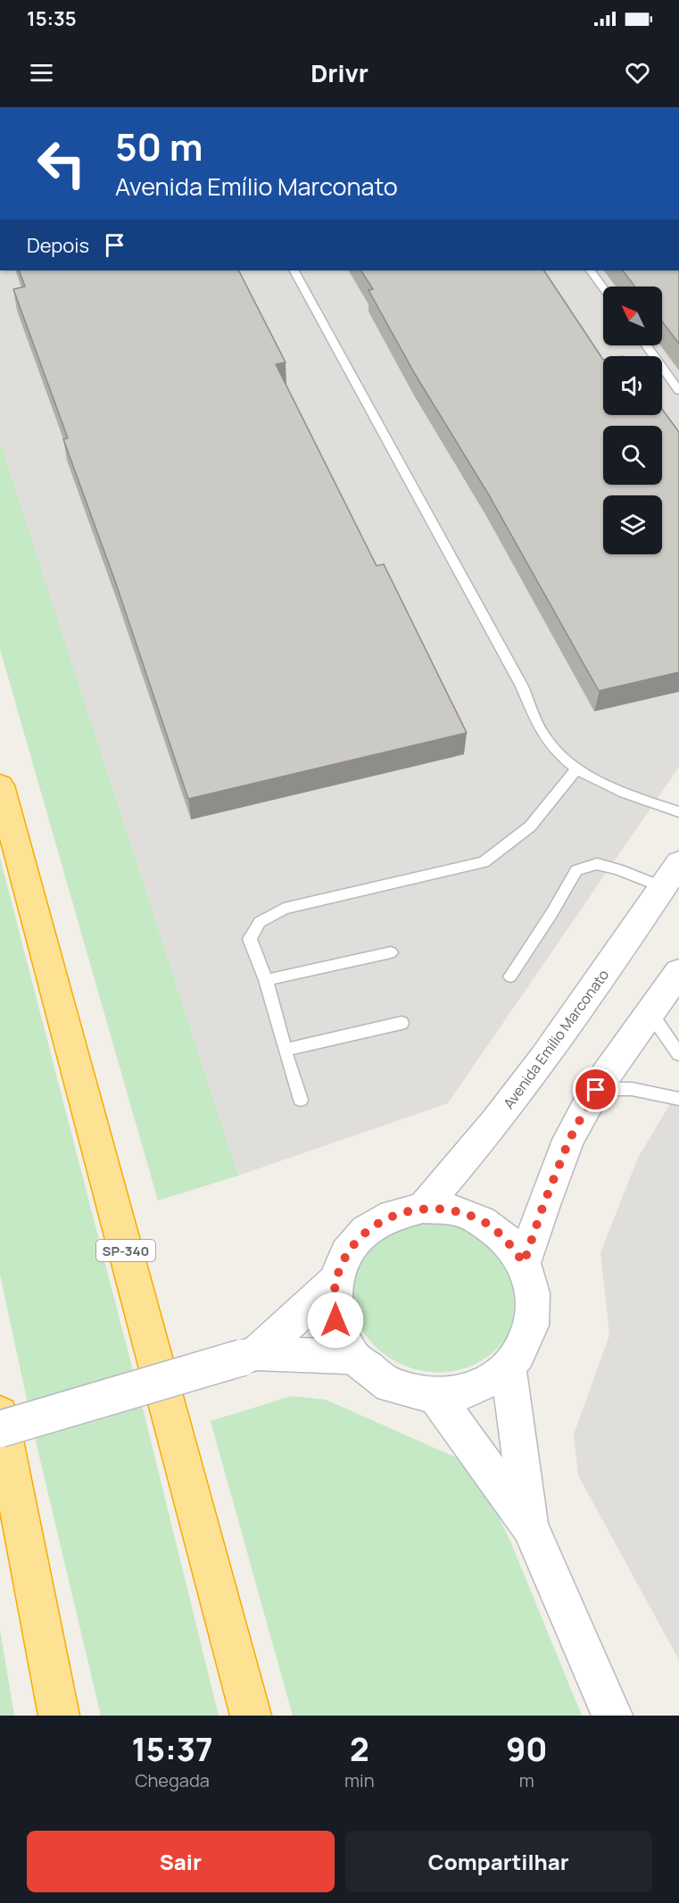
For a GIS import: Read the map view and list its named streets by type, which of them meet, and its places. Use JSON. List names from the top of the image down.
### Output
{
  "streets": {
    "highway": ["SP-340"],
    "main road": ["Avenida Emílio Marconato"]
  },
  "north": "top left",
  "page": {
    "status": "15:35",
    "header": "Drivr",
    "turn": ["50 m", "Avenida Emílio Marconato"],
    "then": "Depois",
    "eta": [
      "15:37",
      "Chegada",
      "2",
      "min",
      "90",
      "m"
    ],
    "buttons": ["Sair", "Compartilhar"]
  }
}
